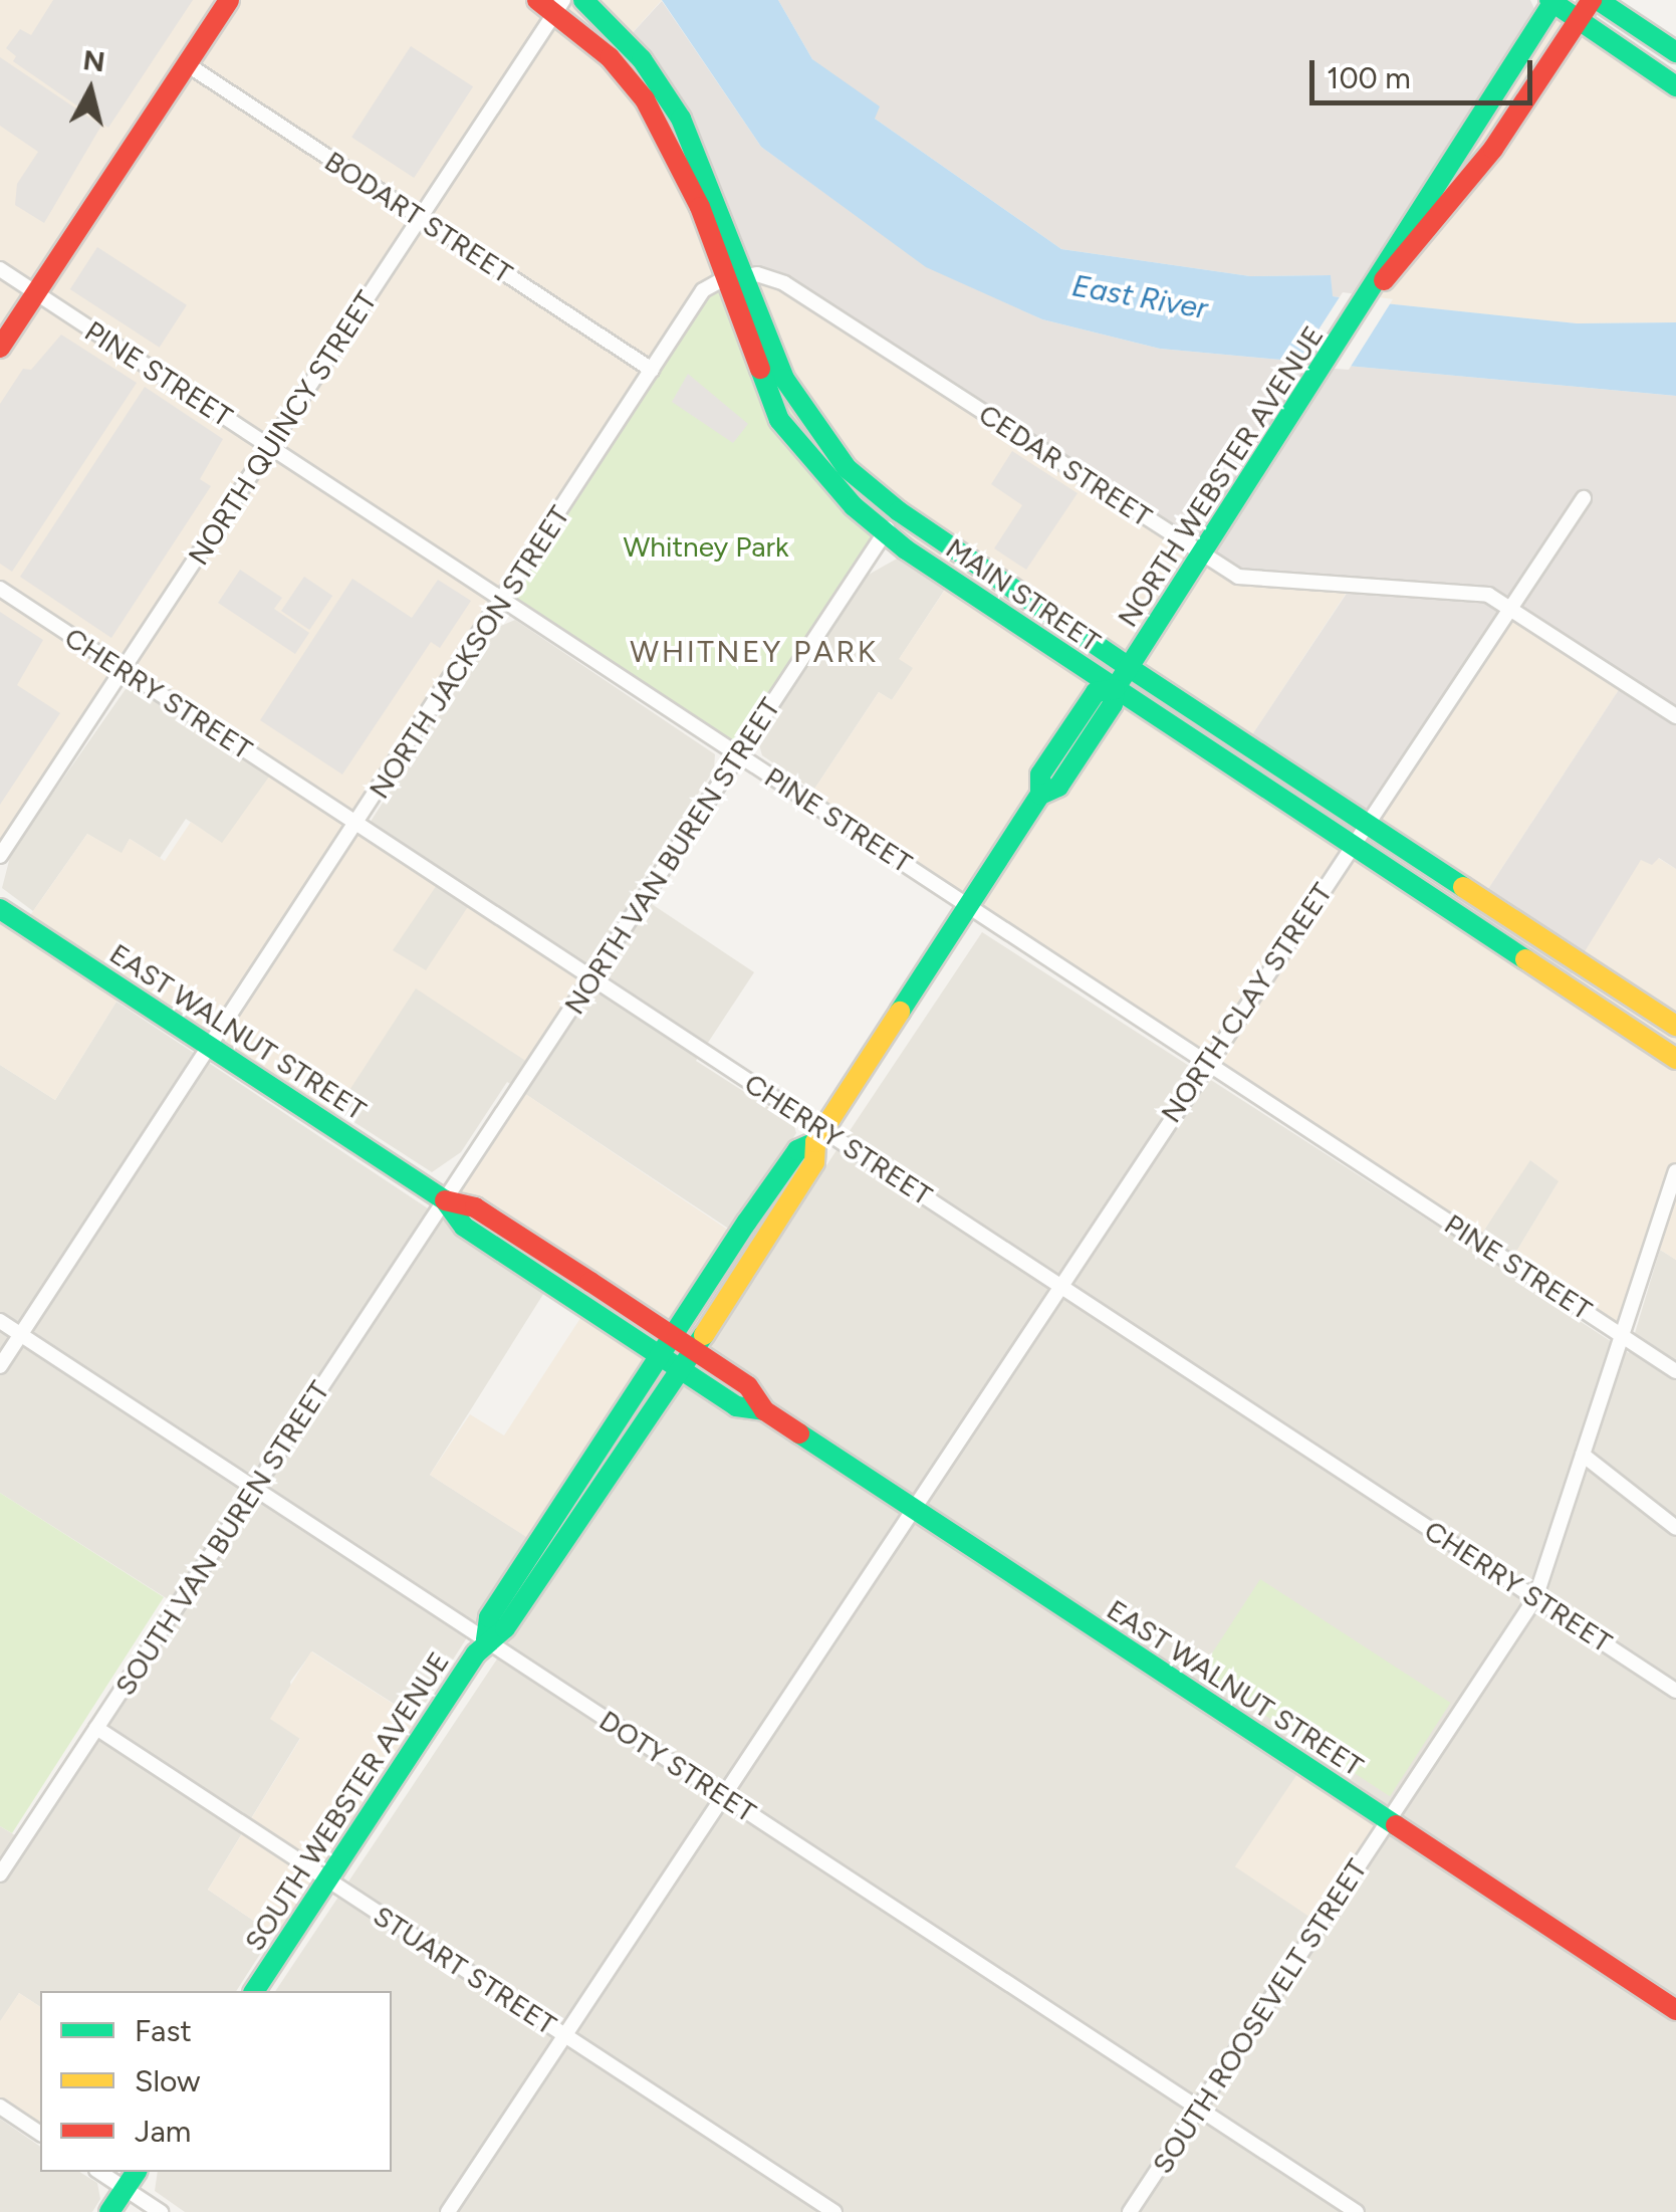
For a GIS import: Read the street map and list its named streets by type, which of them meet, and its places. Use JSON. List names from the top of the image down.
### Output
{
  "streets": {
    "main road": [
      "NORTH WEBSTER AVENUE",
      "MAIN STREET",
      "EAST WALNUT STREET",
      "SOUTH WEBSTER AVENUE"
    ],
    "street": [
      "BODART STREET",
      "PINE STREET",
      "NORTH QUINCY STREET",
      "CEDAR STREET",
      "NORTH JACKSON STREET",
      "CHERRY STREET",
      "NORTH VAN BUREN STREET",
      "NORTH CLAY STREET",
      "SOUTH VAN BUREN STREET",
      "DOTY STREET",
      "STUART STREET",
      "SOUTH ROOSEVELT STREET"
    ]
  },
  "crossings": [
    ["BODART STREET", "NORTH QUINCY STREET"],
    ["BODART STREET", "NORTH JACKSON STREET"],
    ["PINE STREET", "NORTH QUINCY STREET"],
    ["PINE STREET", "NORTH WEBSTER AVENUE"],
    ["PINE STREET", "NORTH JACKSON STREET"],
    ["PINE STREET", "NORTH VAN BUREN STREET"],
    ["PINE STREET", "NORTH CLAY STREET"],
    ["PINE STREET", "SOUTH ROOSEVELT STREET"],
    ["NORTH QUINCY STREET", "MAIN STREET"],
    ["NORTH QUINCY STREET", "CHERRY STREET"],
    ["CEDAR STREET", "NORTH WEBSTER AVENUE"],
    ["CEDAR STREET", "MAIN STREET"],
    ["CEDAR STREET", "NORTH JACKSON STREET"],
    ["CEDAR STREET", "NORTH CLAY STREET"],
    ["NORTH WEBSTER AVENUE", "MAIN STREET"],
    ["NORTH WEBSTER AVENUE", "CHERRY STREET"],
    ["NORTH WEBSTER AVENUE", "EAST WALNUT STREET"],
    ["NORTH WEBSTER AVENUE", "SOUTH WEBSTER AVENUE"],
    ["MAIN STREET", "NORTH JACKSON STREET"],
    ["MAIN STREET", "NORTH VAN BUREN STREET"],
    ["MAIN STREET", "NORTH CLAY STREET"],
    ["NORTH JACKSON STREET", "CHERRY STREET"],
    ["NORTH JACKSON STREET", "EAST WALNUT STREET"],
    ["NORTH JACKSON STREET", "DOTY STREET"],
    ["CHERRY STREET", "NORTH VAN BUREN STREET"],
    ["CHERRY STREET", "NORTH CLAY STREET"],
    ["CHERRY STREET", "SOUTH ROOSEVELT STREET"],
    ["NORTH VAN BUREN STREET", "EAST WALNUT STREET"],
    ["NORTH VAN BUREN STREET", "SOUTH VAN BUREN STREET"],
    ["NORTH CLAY STREET", "EAST WALNUT STREET"],
    ["NORTH CLAY STREET", "DOTY STREET"],
    ["NORTH CLAY STREET", "STUART STREET"],
    ["EAST WALNUT STREET", "SOUTH VAN BUREN STREET"],
    ["EAST WALNUT STREET", "SOUTH WEBSTER AVENUE"],
    ["EAST WALNUT STREET", "SOUTH ROOSEVELT STREET"],
    ["SOUTH VAN BUREN STREET", "DOTY STREET"],
    ["SOUTH VAN BUREN STREET", "STUART STREET"],
    ["DOTY STREET", "SOUTH WEBSTER AVENUE"],
    ["DOTY STREET", "SOUTH ROOSEVELT STREET"],
    ["SOUTH WEBSTER AVENUE", "STUART STREET"]
  ],
  "districts": ["WHITNEY PARK"],
  "water": ["East River"],
  "parks": ["Whitney Park"],
  "legend": ["Fast", "Slow", "Jam"],
  "scale_bar": "100 m",
  "north": "top"
}
